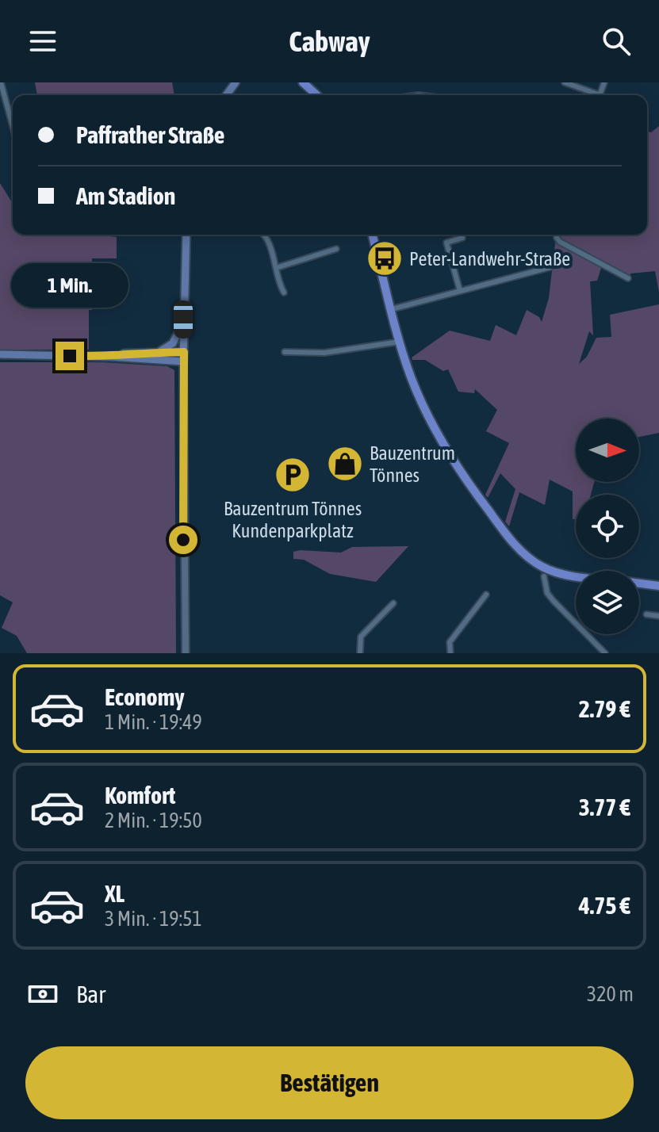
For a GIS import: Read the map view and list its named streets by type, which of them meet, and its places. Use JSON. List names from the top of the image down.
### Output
{
  "places": {
    "bus stop": ["Peter-Landwehr-Straße"],
    "shop": ["Bauzentrum Tönnes"],
    "parking": ["Bauzentrum Tönnes Kundenparkplatz"]
  },
  "north": "right",
  "page": {
    "header": "Cabway",
    "banner": ["Paffrather Straße", "Am Stadion"],
    "bubble": "1 Min.",
    "list": [
      {
        "name": "Economy",
        "note": "1 Min. · 19:49",
        "value": "2.79 €"
      },
      {
        "name": "Komfort",
        "note": "2 Min. · 19:50",
        "value": "3.77 €"
      },
      {
        "name": "XL",
        "note": "3 Min. · 19:51",
        "value": "4.75 €"
      }
    ],
    "pay": ["Bar", "320 m"],
    "buttons": "Bestätigen"
  }
}
